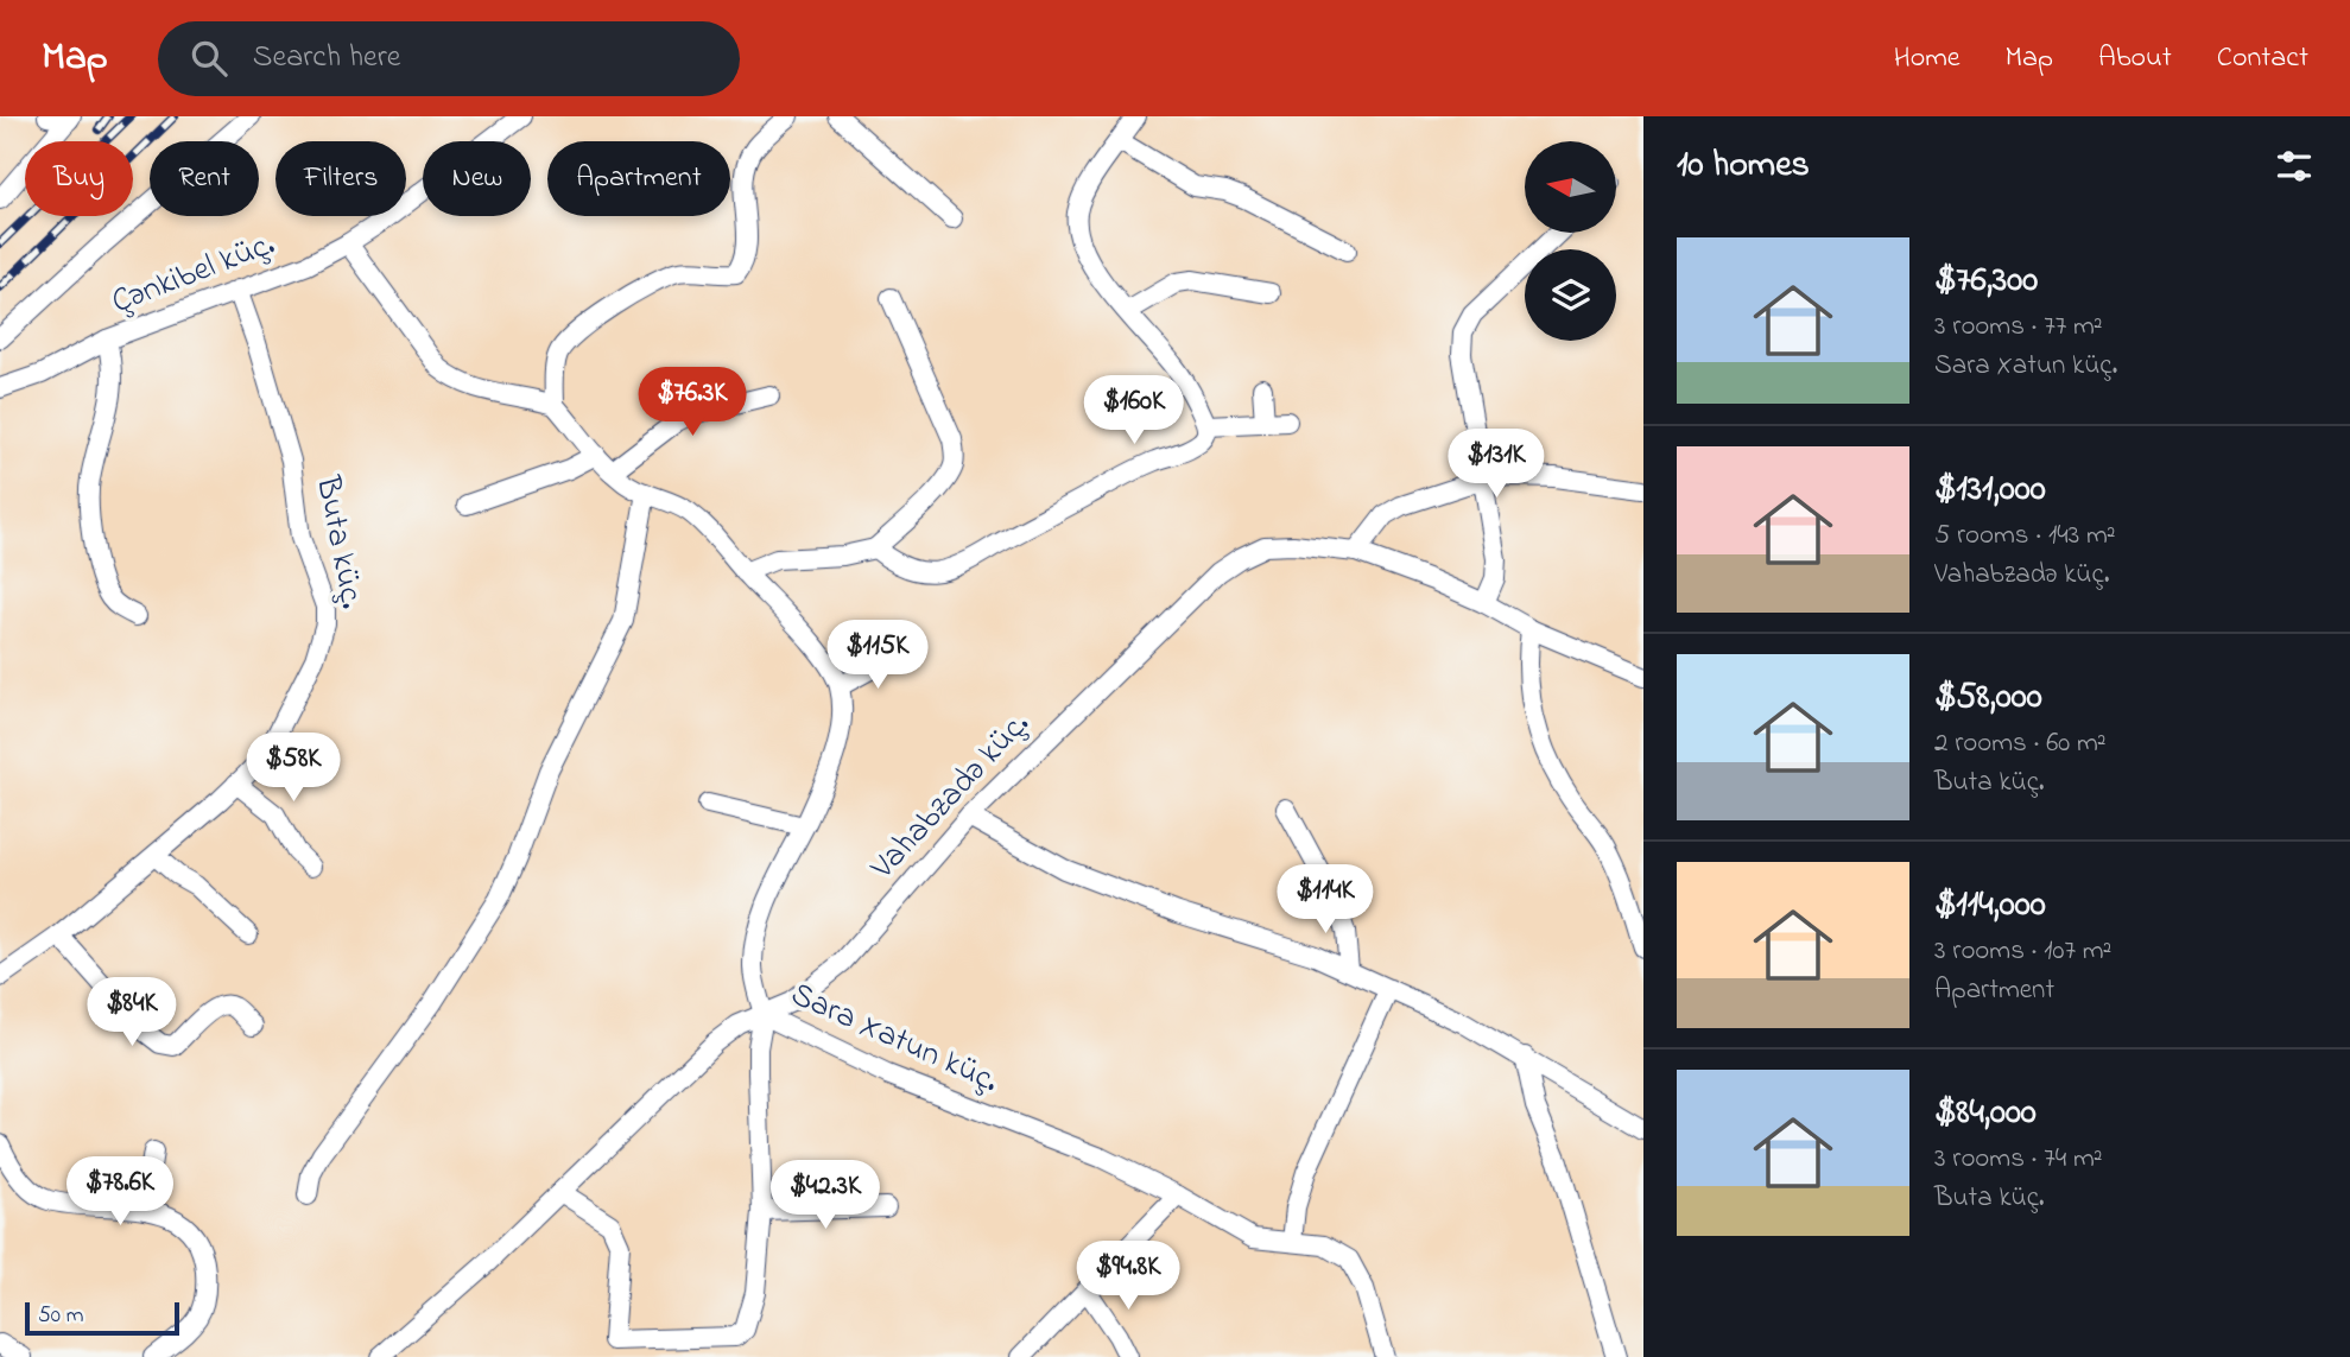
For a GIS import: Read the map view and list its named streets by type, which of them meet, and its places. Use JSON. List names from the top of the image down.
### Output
{
  "streets": {
    "street": [
      "Çənkibel küç.",
      "Buta küç.",
      "Vahabzadə küç.",
      "Sara Xatun küç."
    ]
  },
  "crossings": [
    ["Çənkibel küç.", "Buta küç."],
    ["Vahabzadə küç.", "Sara Xatun küç."]
  ],
  "scale_bar": "50 m",
  "north": "left",
  "page": {
    "header": "Map",
    "search": "Search here",
    "nav": [
      "Home",
      "Map",
      "About",
      "Contact"
    ],
    "heading": "10 homes",
    "chip": [
      "Buy",
      "Rent",
      "Filters",
      "New",
      "Apartment"
    ],
    "list": [
      {
        "name": "$76,300",
        "note": "3 rooms · 77 m² · Sara Xatun küç."
      },
      {
        "name": "$131,000",
        "note": "5 rooms · 143 m² · Vahabzadə küç."
      },
      {
        "name": "$58,000",
        "note": "2 rooms · 60 m² · Buta küç."
      },
      {
        "name": "$114,000",
        "note": "3 rooms · 107 m² · Apartment"
      },
      {
        "name": "$84,000",
        "note": "3 rooms · 74 m² · Buta küç."
      }
    ],
    "price": [
      "$76.3K",
      "$160K",
      "$131K",
      "$115K",
      "$58K",
      "$114K",
      "$84K",
      "$78.6K",
      "$42.3K",
      "$94.8K"
    ],
    "scale": "50 m"
  }
}
